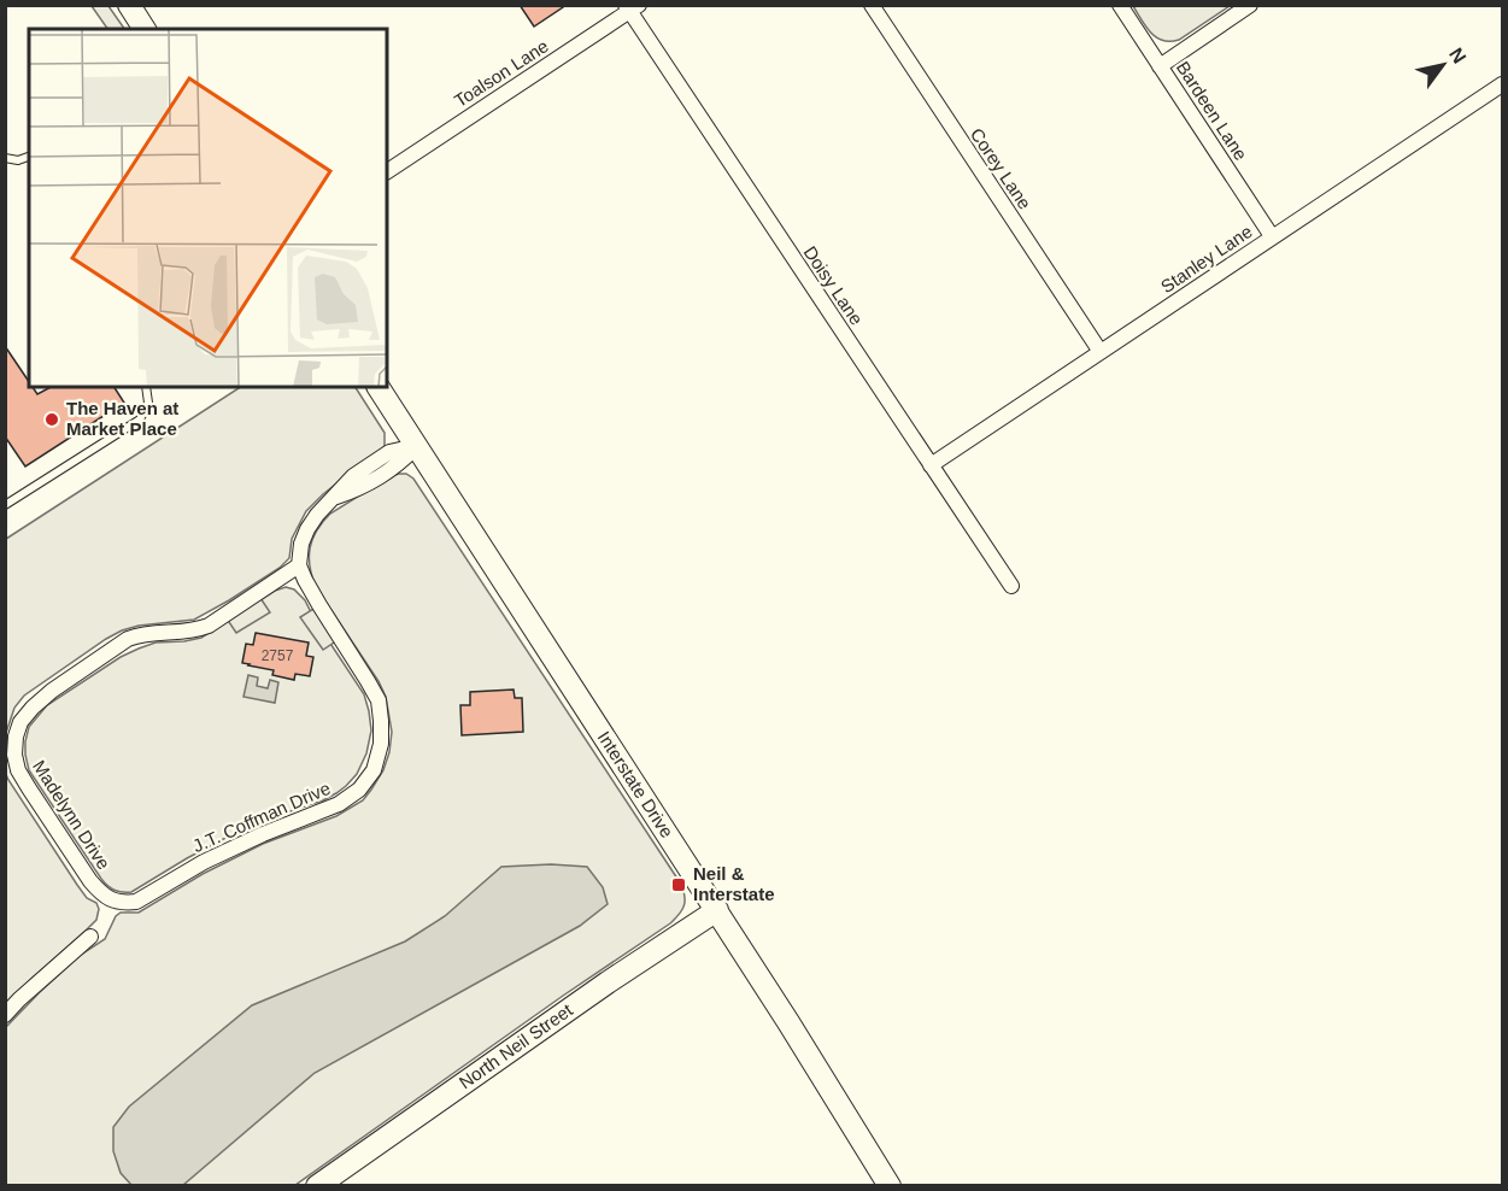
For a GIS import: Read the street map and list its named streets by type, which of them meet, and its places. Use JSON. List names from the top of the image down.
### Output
{
  "streets": {
    "main road": ["Interstate Drive", "North Neil Street"],
    "street": [
      "Toalson Lane",
      "Bardeen Lane",
      "Corey Lane",
      "Stanley Lane",
      "Doisy Lane",
      "Madelynn Drive",
      "J.T. Coffman Drive"
    ]
  },
  "crossings": [
    ["Toalson Lane", "Doisy Lane"],
    ["Bardeen Lane", "Stanley Lane"],
    ["Corey Lane", "Stanley Lane"],
    ["Stanley Lane", "Doisy Lane"],
    ["Interstate Drive", "North Neil Street"],
    ["Madelynn Drive", "J.T. Coffman Drive"]
  ],
  "places": {
    "other": ["The Haven at Market Place"],
    "transit": ["Neil & Interstate"]
  },
  "house_numbers": ["2757"],
  "north": "top right"
}
